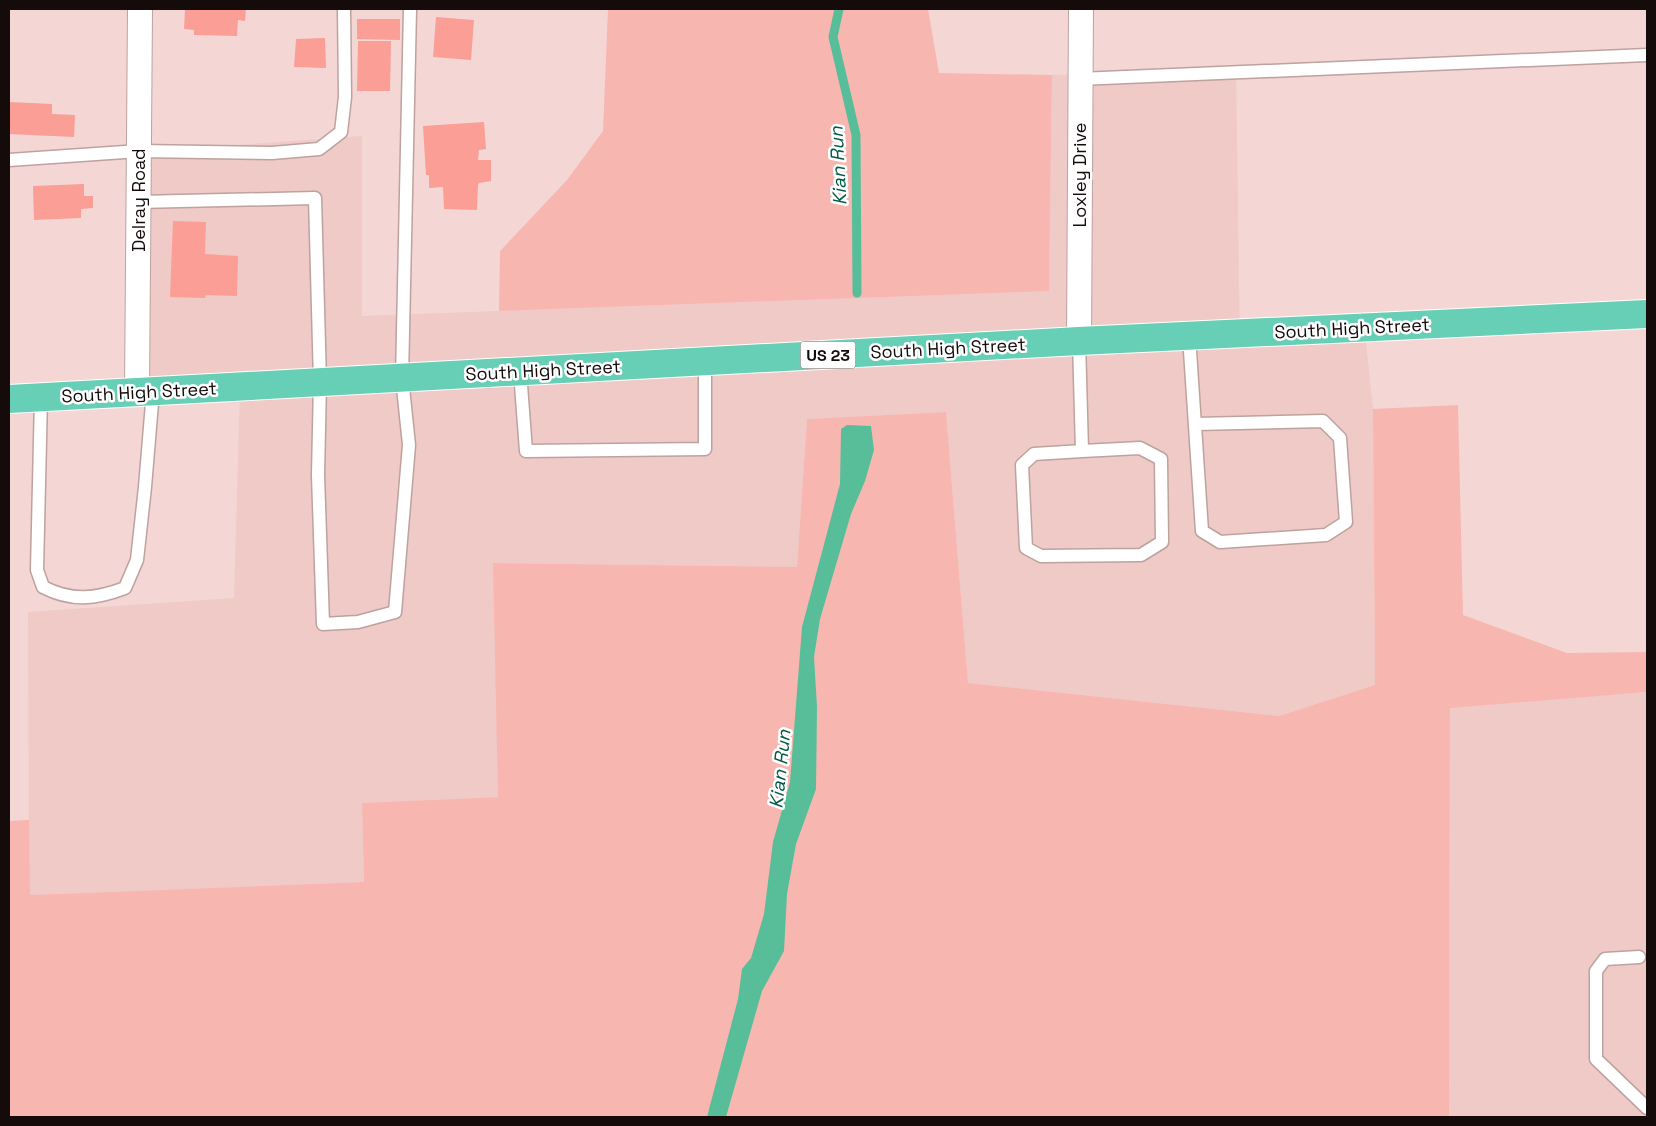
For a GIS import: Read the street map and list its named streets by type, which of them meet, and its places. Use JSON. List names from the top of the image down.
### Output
{
  "streets": {
    "main road": ["South High Street", "US 23"],
    "street": ["Loxley Drive", "Delray Road"]
  },
  "crossings": [
    ["Loxley Drive", "South High Street"],
    ["Delray Road", "South High Street"]
  ],
  "water": ["Kian Run"]
}
